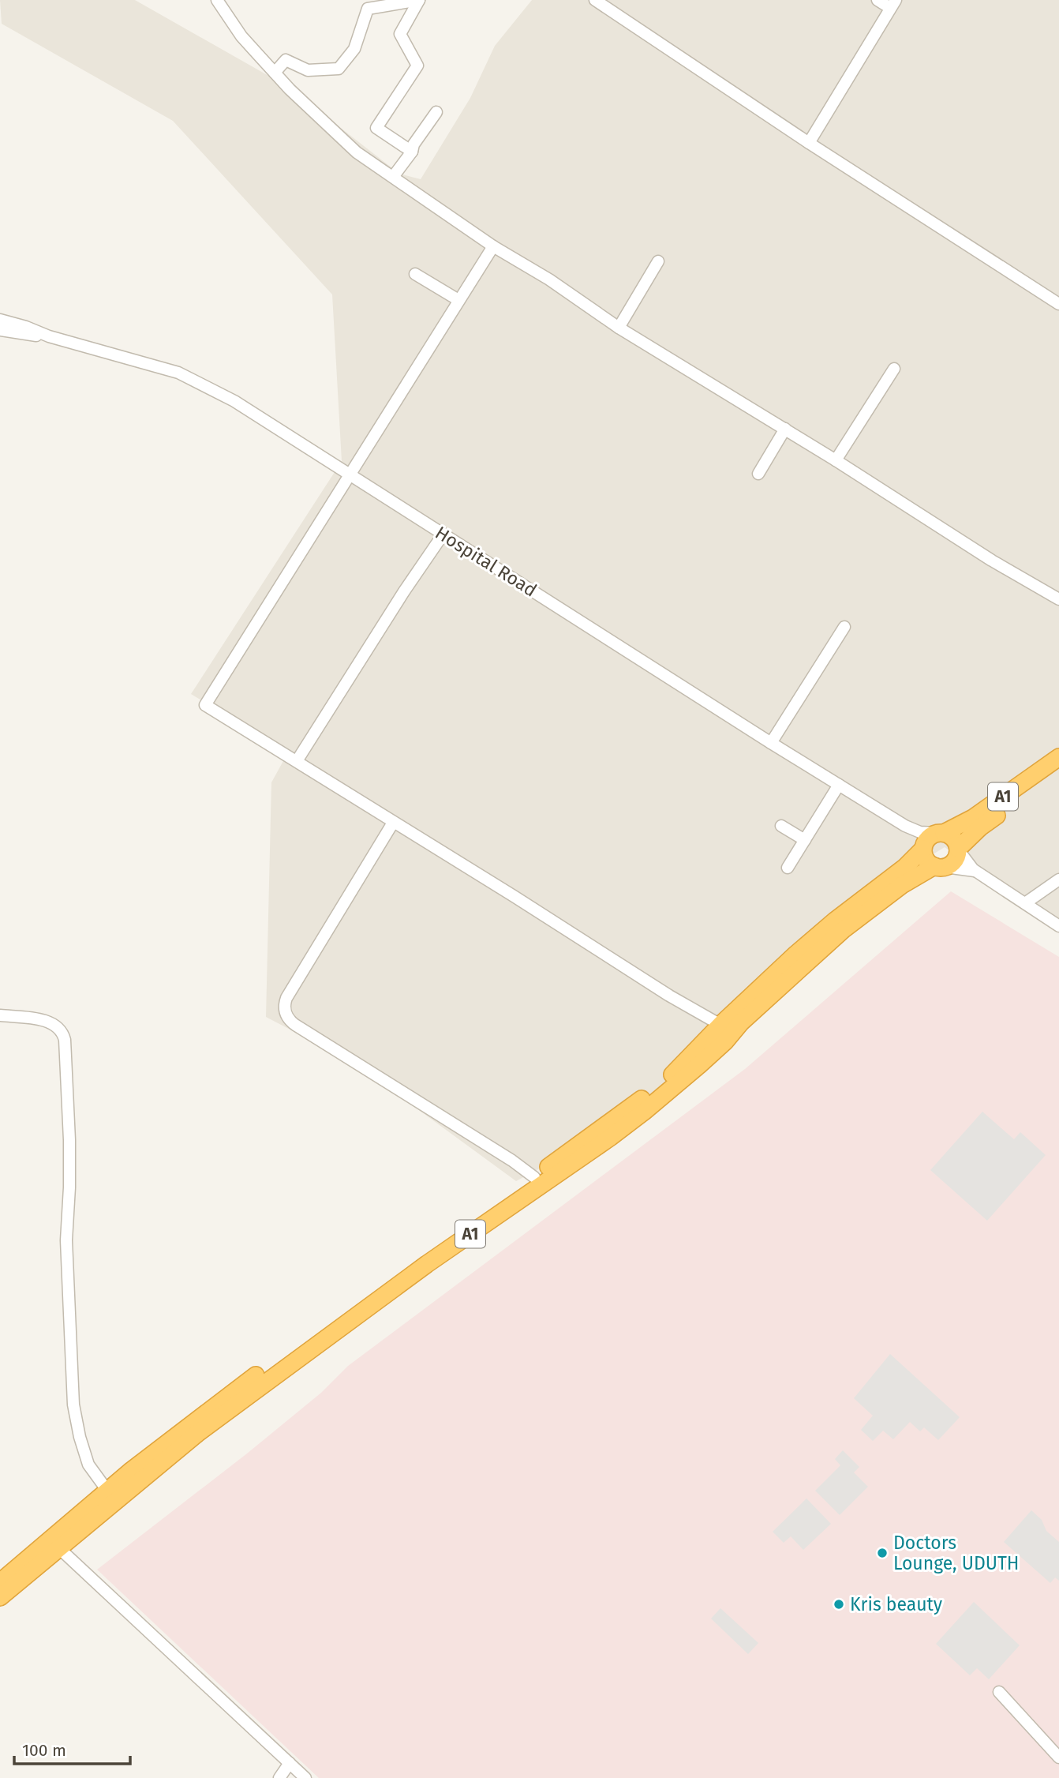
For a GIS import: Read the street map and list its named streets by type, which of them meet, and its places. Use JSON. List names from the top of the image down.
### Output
{
  "streets": {
    "highway": ["A1"],
    "street": ["Hospital Road"]
  },
  "places": ["Doctors Lounge, UDUTH", "Kris beauty"],
  "scale_bar": "100 m"
}
